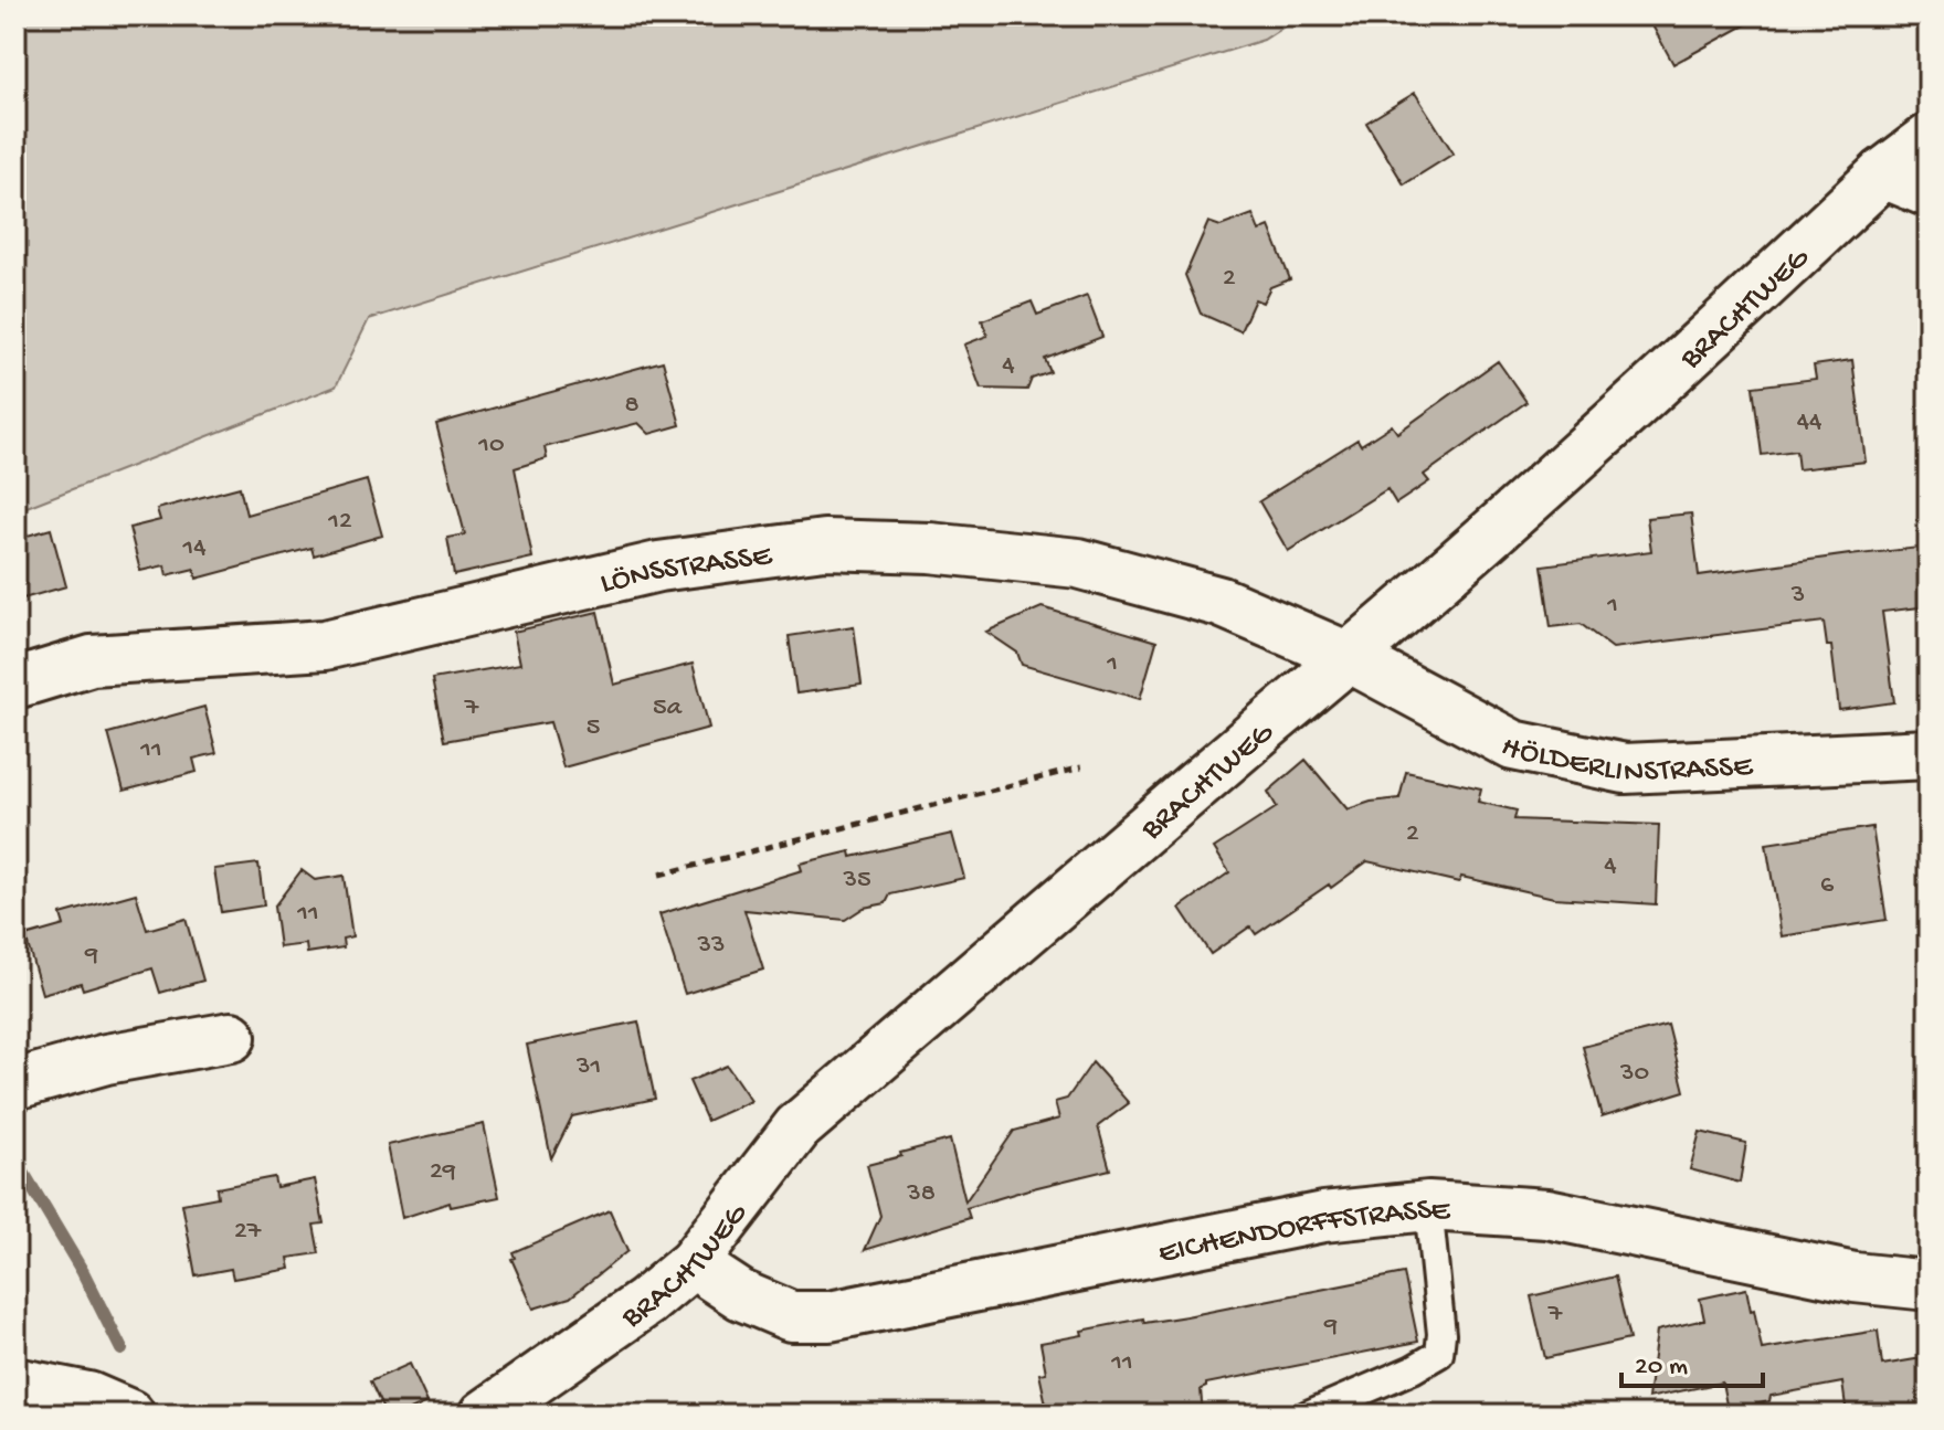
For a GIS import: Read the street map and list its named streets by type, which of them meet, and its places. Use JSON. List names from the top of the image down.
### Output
{
  "streets": {
    "street": [
      "BRACHTWEG",
      "LÖNSSTRASSE",
      "HÖLDERLINSTRASSE",
      "EICHENDORFFSTRASSE"
    ]
  },
  "crossings": [
    ["BRACHTWEG", "LÖNSSTRASSE"],
    ["BRACHTWEG", "HÖLDERLINSTRASSE"],
    ["BRACHTWEG", "EICHENDORFFSTRASSE"],
    ["LÖNSSTRASSE", "HÖLDERLINSTRASSE"]
  ],
  "house_numbers": [
    "2",
    "4",
    "8",
    "44",
    "10",
    "12",
    "14",
    "3",
    "1",
    "1",
    "7",
    "5a",
    "5",
    "11",
    "2",
    "4",
    "35",
    "6",
    "11",
    "33",
    "9",
    "31",
    "30",
    "29",
    "38",
    "27",
    "7",
    "9",
    "11"
  ],
  "scale_bar": "20 m"
}
